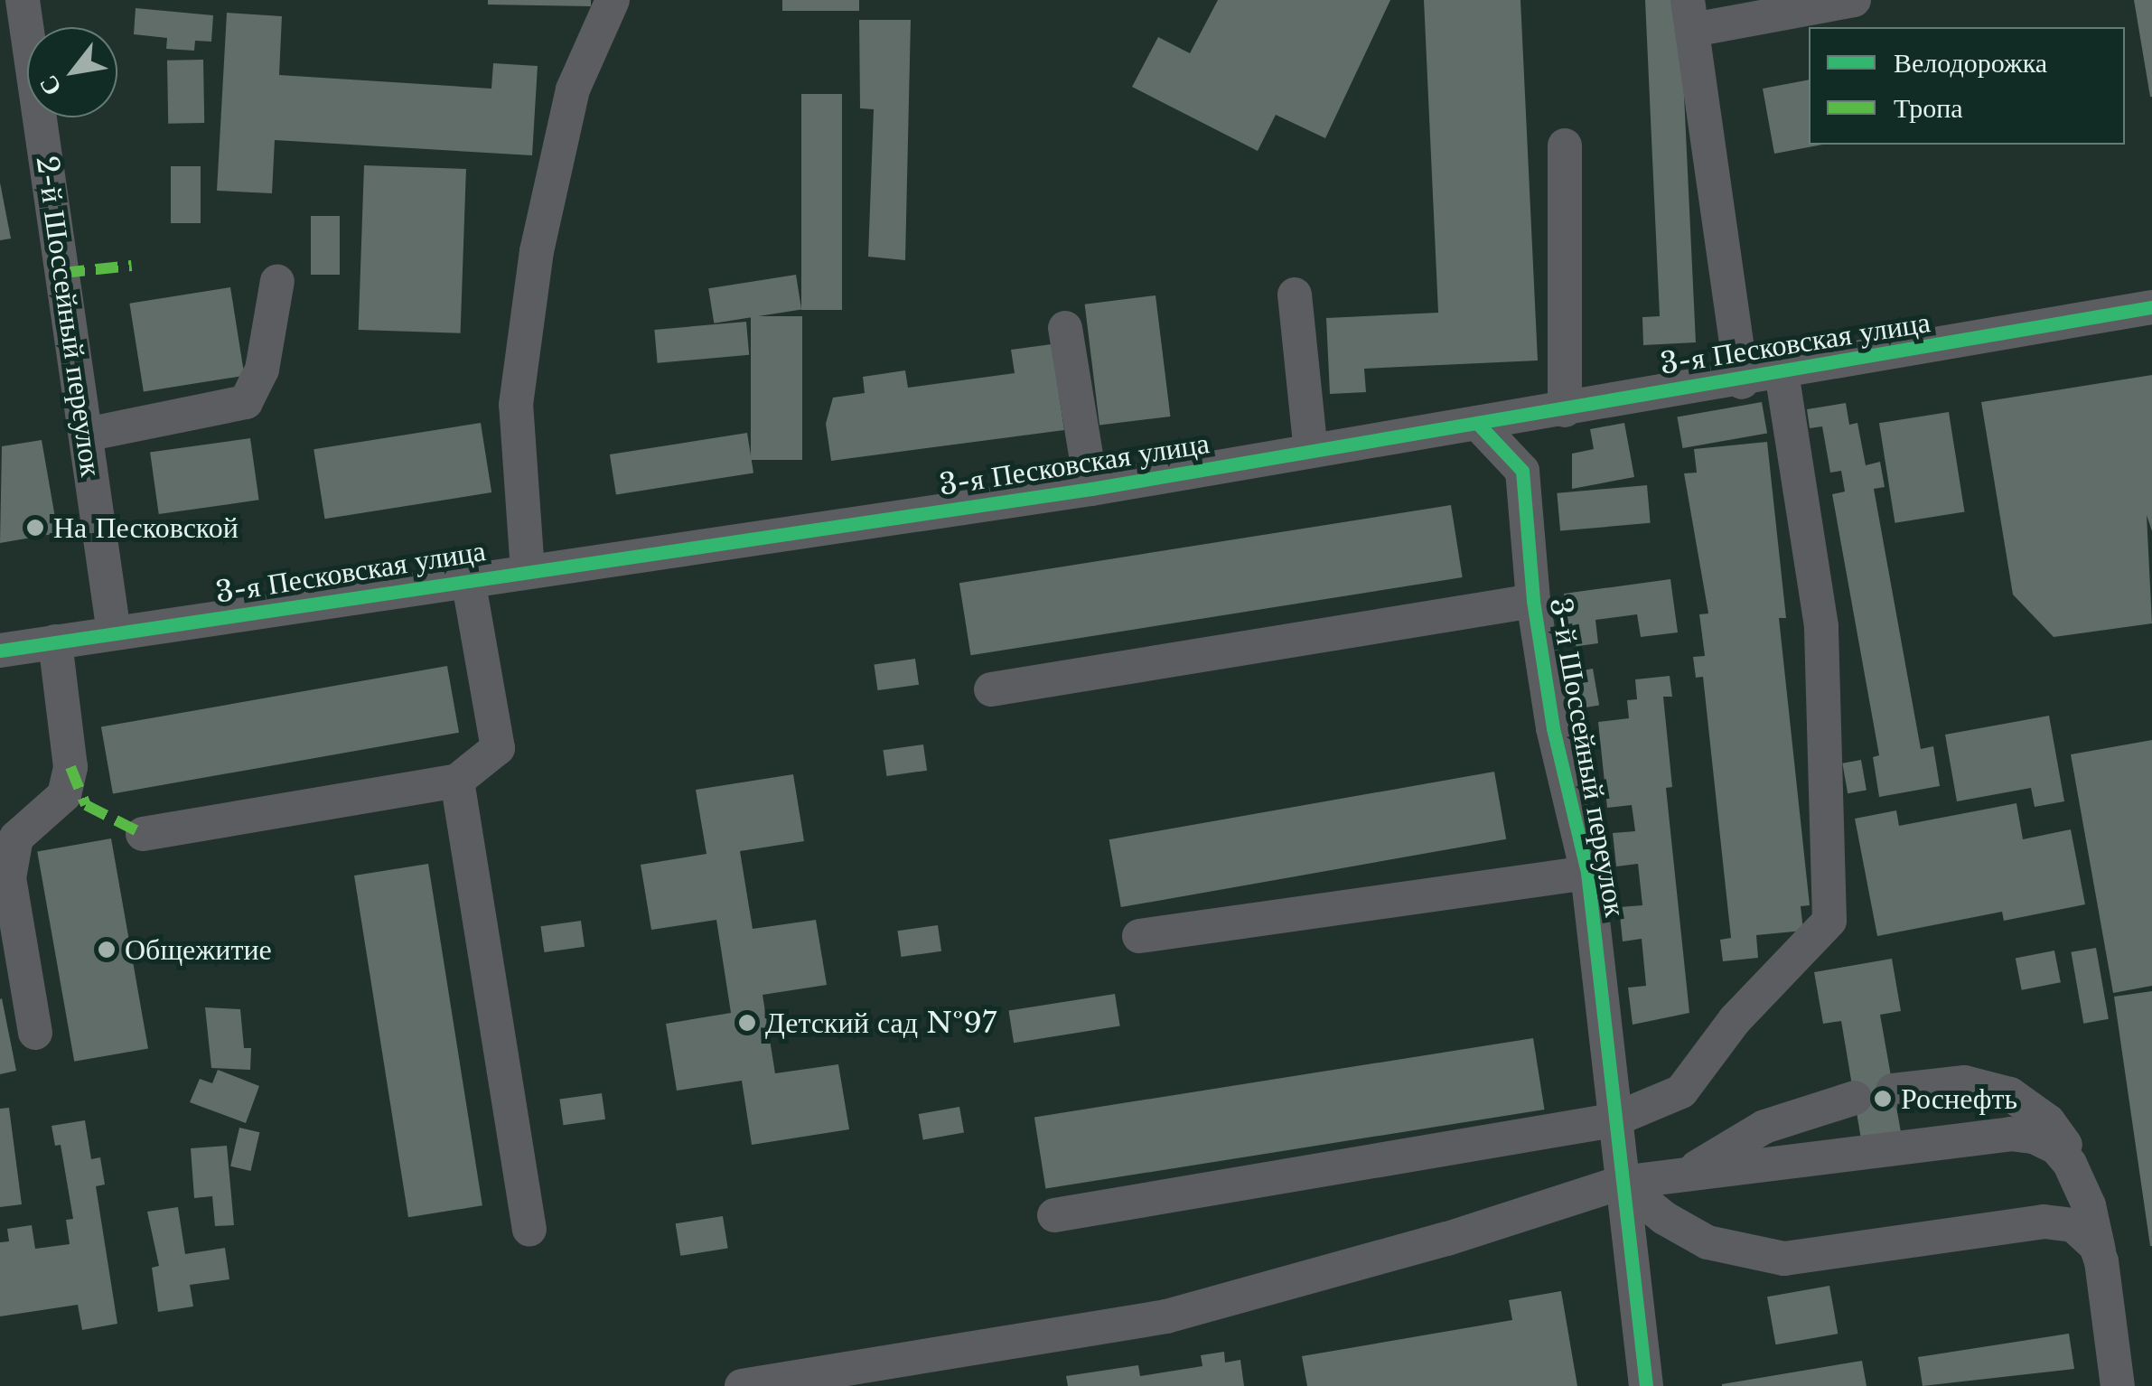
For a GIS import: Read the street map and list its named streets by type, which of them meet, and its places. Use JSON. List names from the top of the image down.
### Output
{
  "streets": {
    "street": ["2-й Шоссейный переулок", "3-я Песковская улица", "3-й Шоссейный переулок"]
  },
  "crossings": [
    ["2-й Шоссейный переулок", "3-я Песковская улица"],
    ["3-я Песковская улица", "3-й Шоссейный переулок"]
  ],
  "places": [
    "На Песковской",
    "Общежитие",
    "Детский сад №97",
    "Роснефть"
  ],
  "legend": ["Велодорожка", "Тропа"],
  "north": "bottom left"
}
